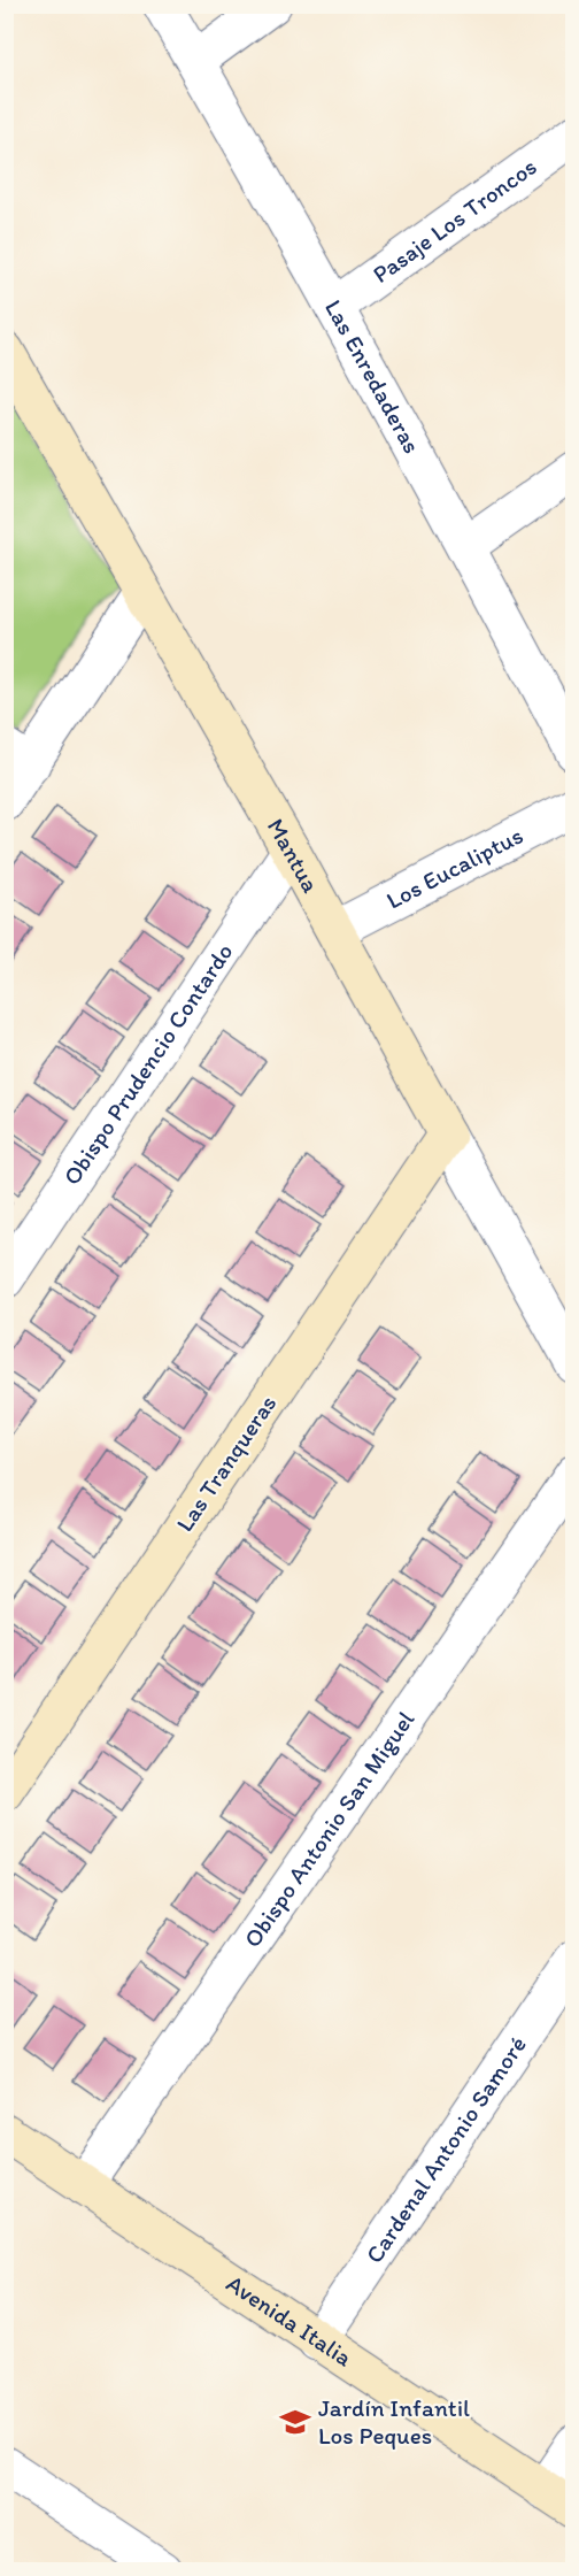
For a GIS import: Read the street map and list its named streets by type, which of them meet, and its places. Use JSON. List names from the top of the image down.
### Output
{
  "streets": {
    "street": [
      "Pasaje Los Troncos",
      "Las Enredaderas",
      "Mantua",
      "Los Eucaliptus",
      "Obispo Prudencio Contardo",
      "Las Tranqueras",
      "Obispo Antonio San Miguel",
      "Cardenal Antonio Samoré",
      "Avenida Italia"
    ]
  },
  "crossings": [
    ["Pasaje Los Troncos", "Las Enredaderas"],
    ["Mantua", "Los Eucaliptus"],
    ["Mantua", "Obispo Prudencio Contardo"],
    ["Mantua", "Las Tranqueras"],
    ["Obispo Antonio San Miguel", "Avenida Italia"],
    ["Cardenal Antonio Samoré", "Avenida Italia"]
  ],
  "places": {
    "school or university": ["Jardín Infantil Los Peques"]
  }
}
